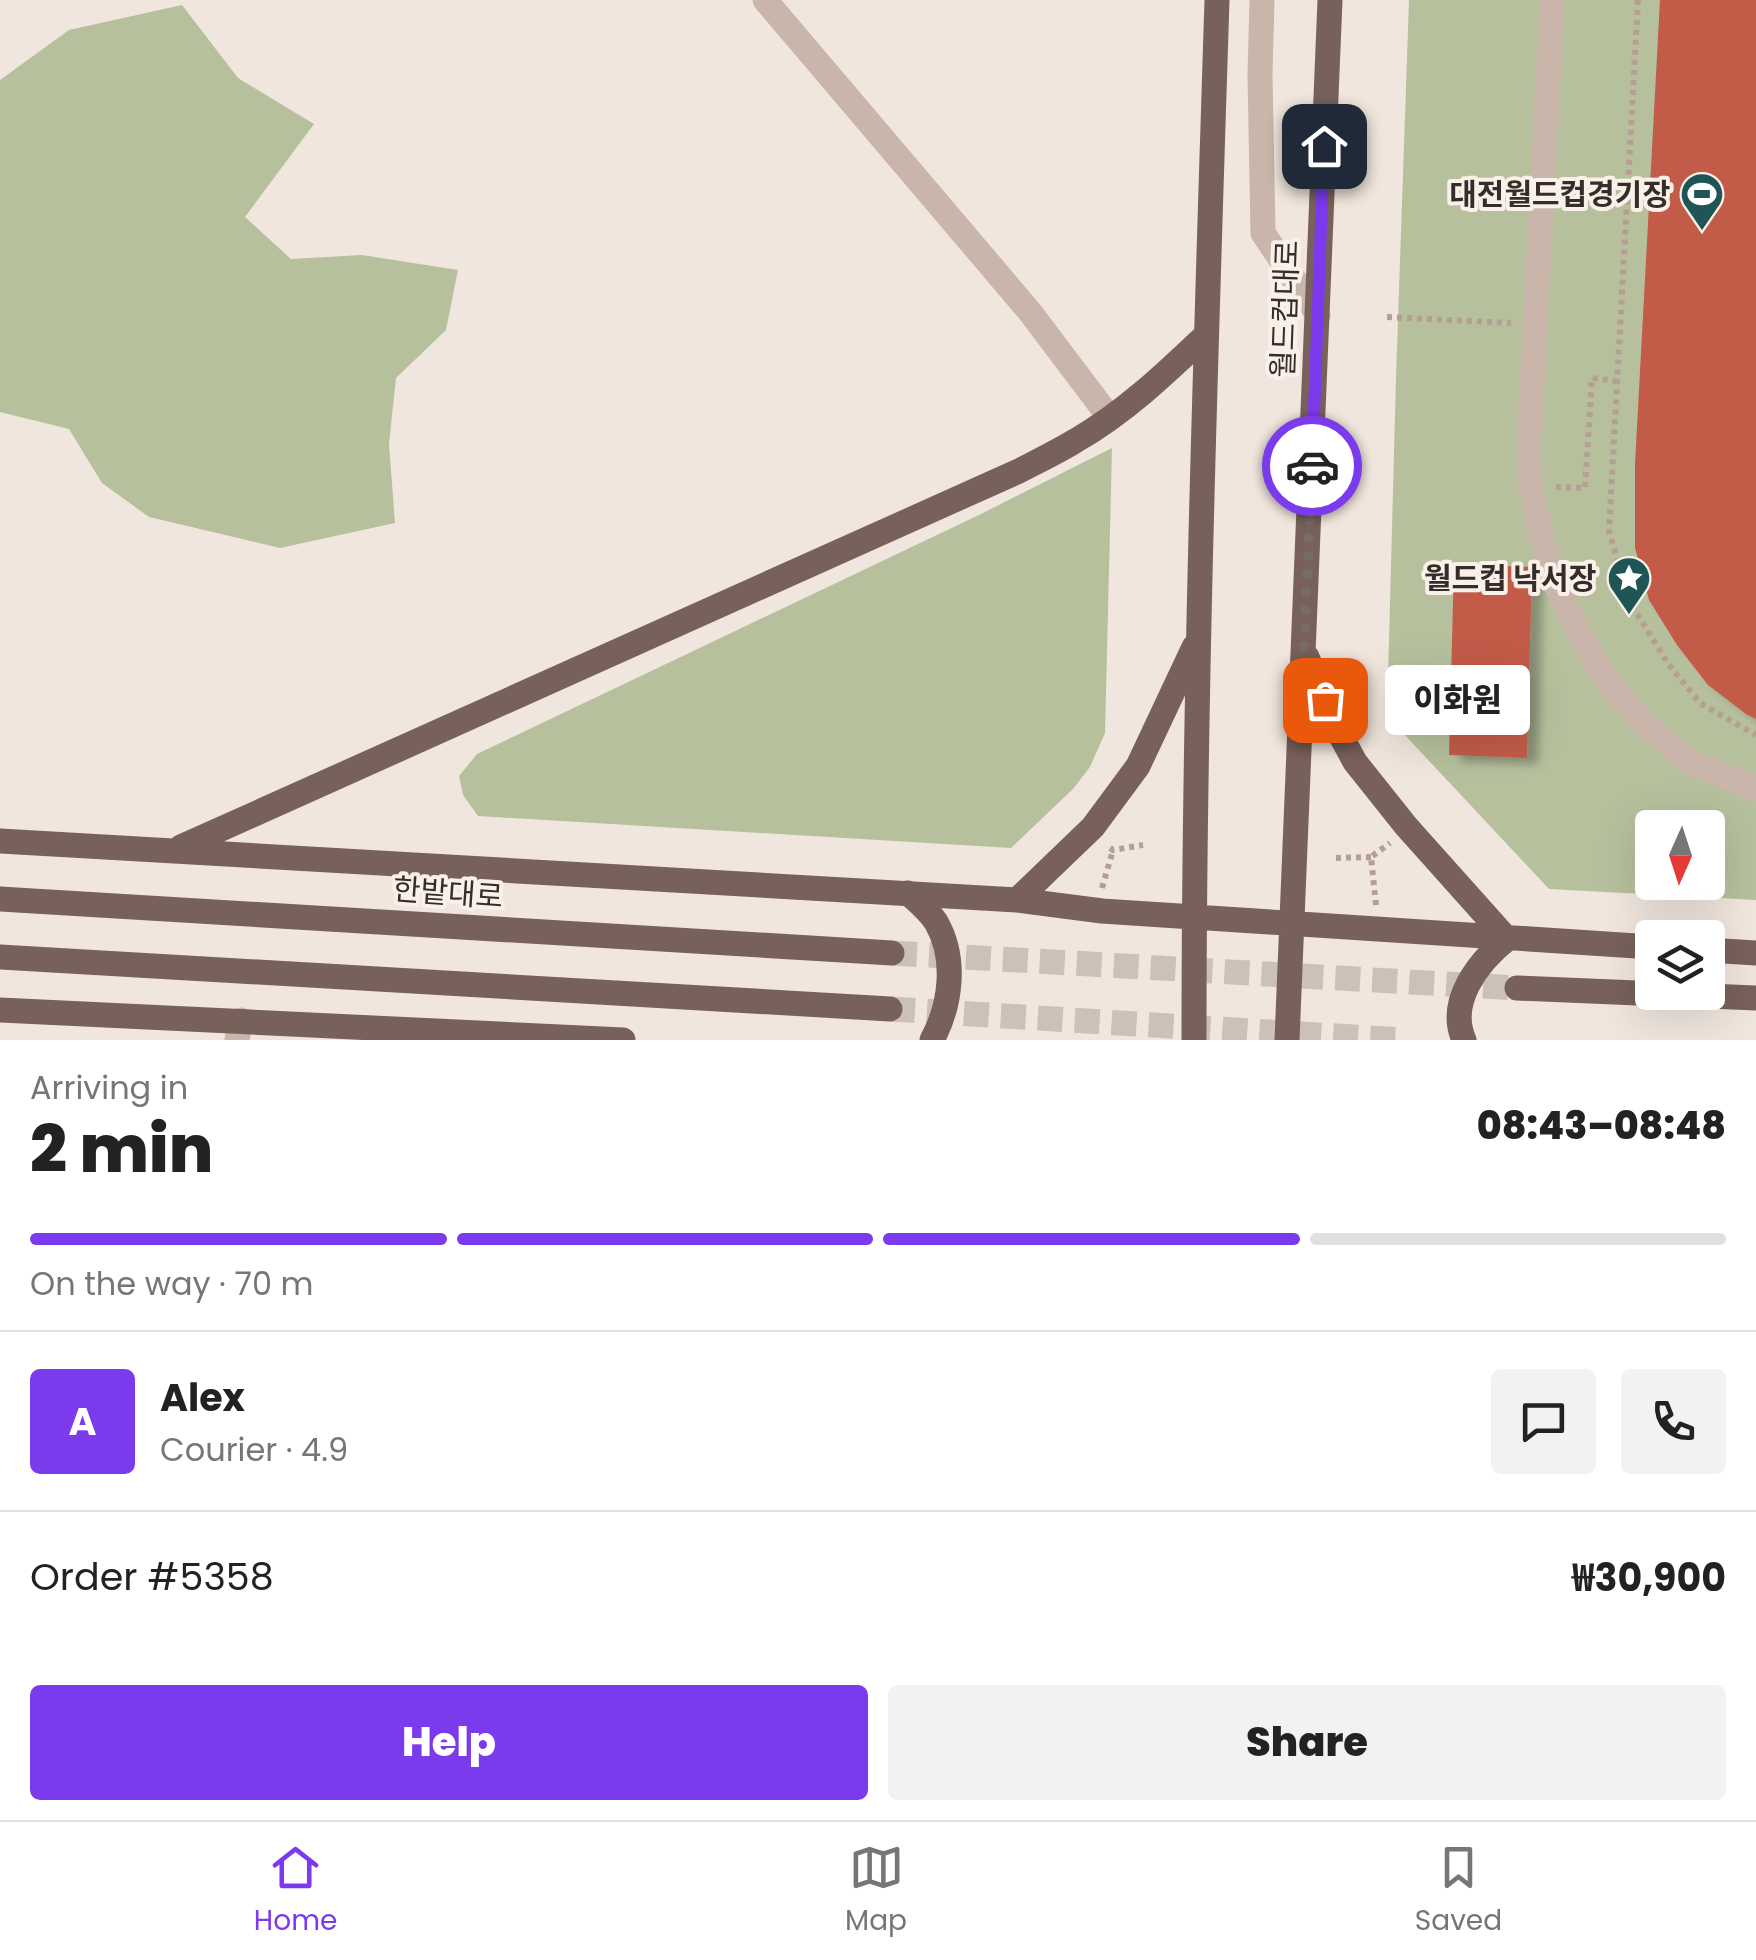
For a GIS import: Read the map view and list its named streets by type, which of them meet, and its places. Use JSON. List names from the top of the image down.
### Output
{
  "streets": {
    "main road": ["월드컵대로", "한밭대로"]
  },
  "places": {
    "sports": ["대전월드컵경기장"],
    "place": ["월드컵 낙서장"],
    "other": ["이화원"]
  },
  "north": "bottom",
  "page": {
    "bubble": "이화원",
    "heading": ["2 min", "Arriving in", "08:43–08:48"],
    "panel": [
      "Alex",
      "Courier · 4.9",
      "Order #5358",
      "₩30,900"
    ],
    "bar": "On the way · 70 m",
    "round": "A",
    "buttons": ["Help", "Share"],
    "tabs": ["Home", "Map", "Saved"]
  }
}
